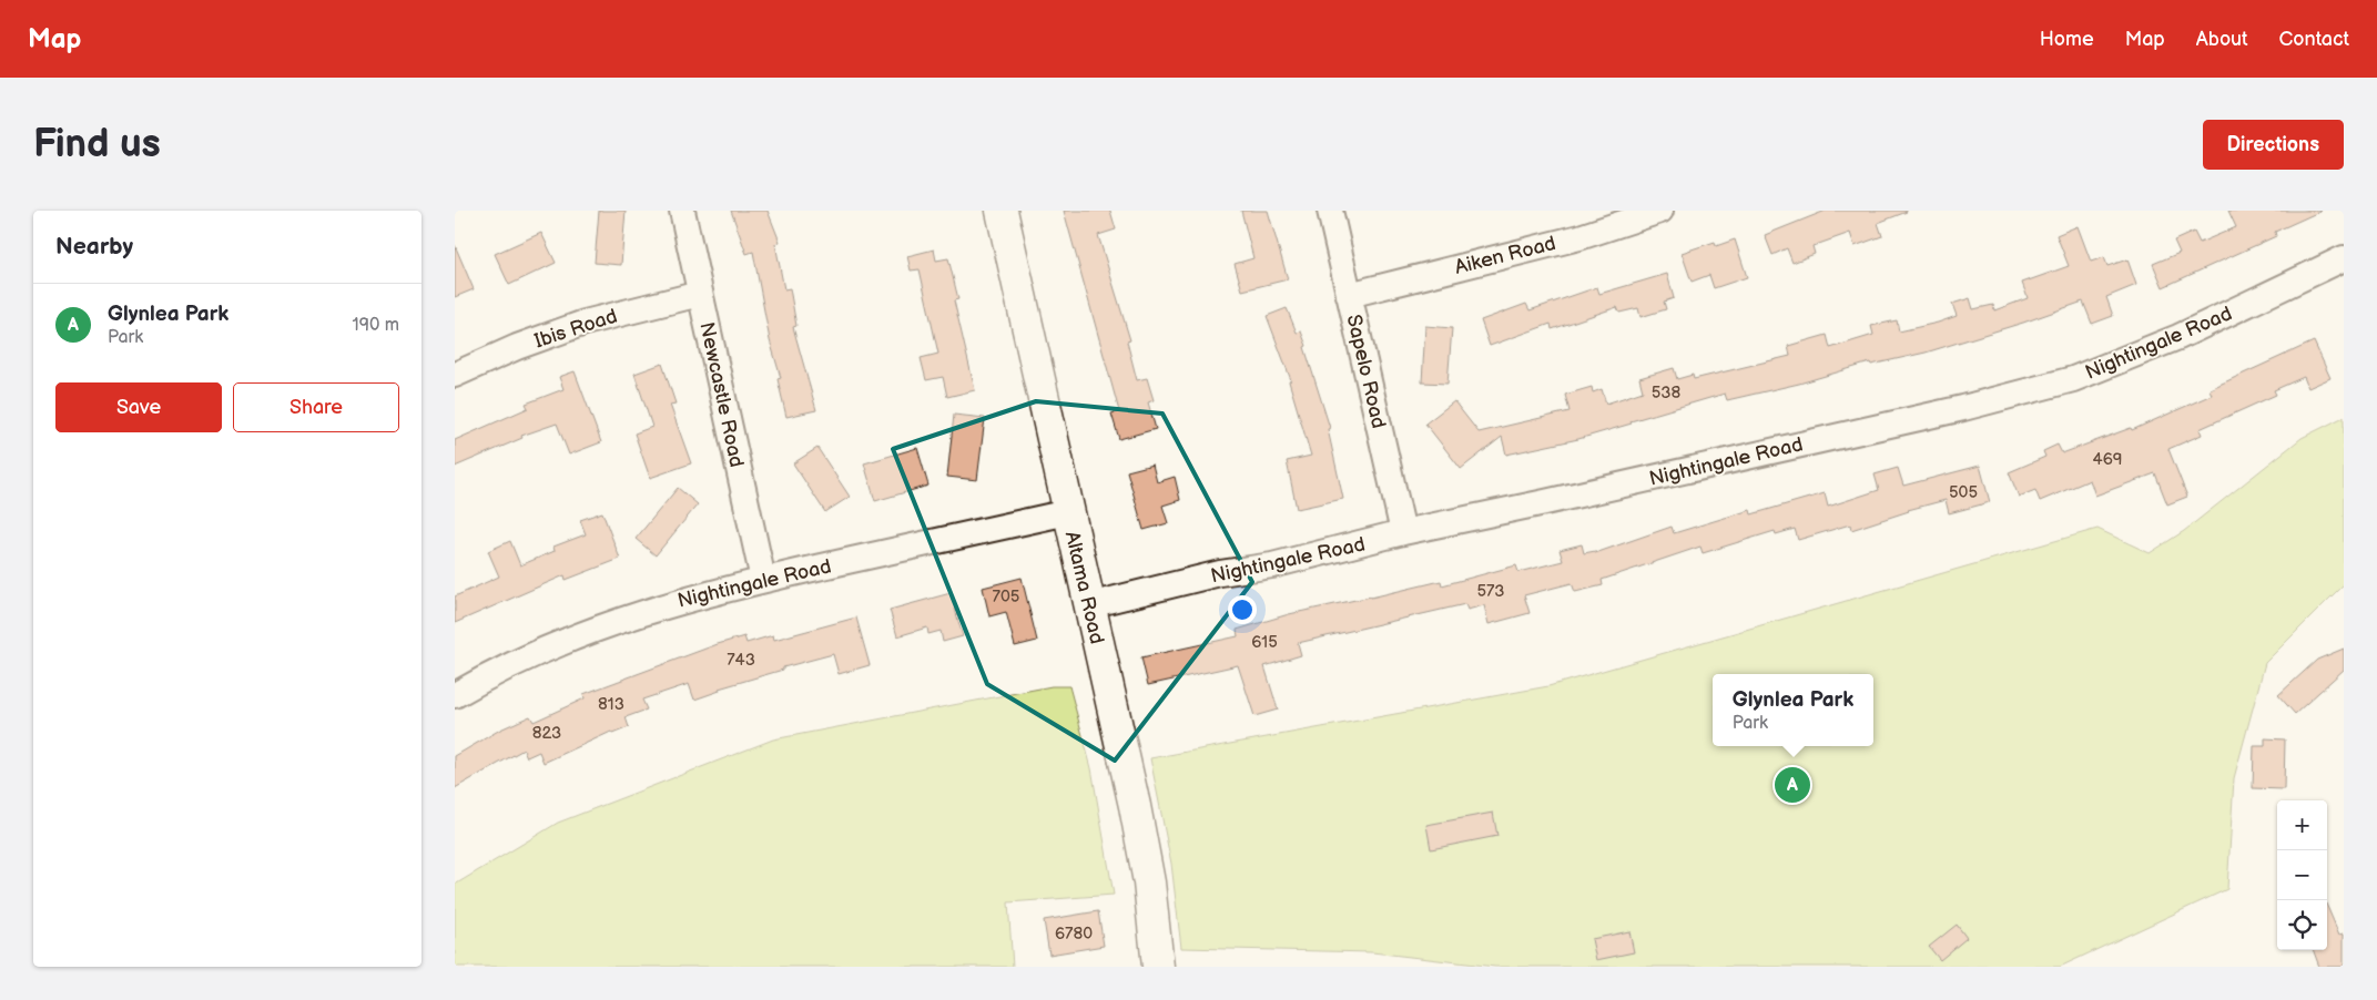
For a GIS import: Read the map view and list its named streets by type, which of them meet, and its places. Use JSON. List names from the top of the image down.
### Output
{
  "streets": {
    "street": [
      "Aiken Road",
      "Ibis Road",
      "Nightingale Road",
      "Sapelo Road",
      "Newcastle Road",
      "Altama Road"
    ]
  },
  "crossings": [
    ["Aiken Road", "Sapelo Road"],
    ["Ibis Road", "Newcastle Road"],
    ["Nightingale Road", "Sapelo Road"],
    ["Nightingale Road", "Newcastle Road"],
    ["Nightingale Road", "Altama Road"]
  ],
  "house_numbers": [
    "538",
    "469",
    "505",
    "573",
    "705",
    "615",
    "743",
    "813",
    "823",
    "6780"
  ],
  "page": {
    "header": "Map",
    "nav": [
      "Home",
      "Map",
      "About",
      "Contact"
    ],
    "buttons": [
      "Directions",
      ["Save", "Share"]
    ],
    "title": "Find us",
    "heading": "Nearby",
    "list": [
      {
        "mark": "A",
        "name": "Glynlea Park",
        "note": "Park",
        "value": "190 m"
      }
    ],
    "popup": ["Glynlea Park", "Park"],
    "pins": "A",
    "map_buttons": ["+", "−"]
  }
}
